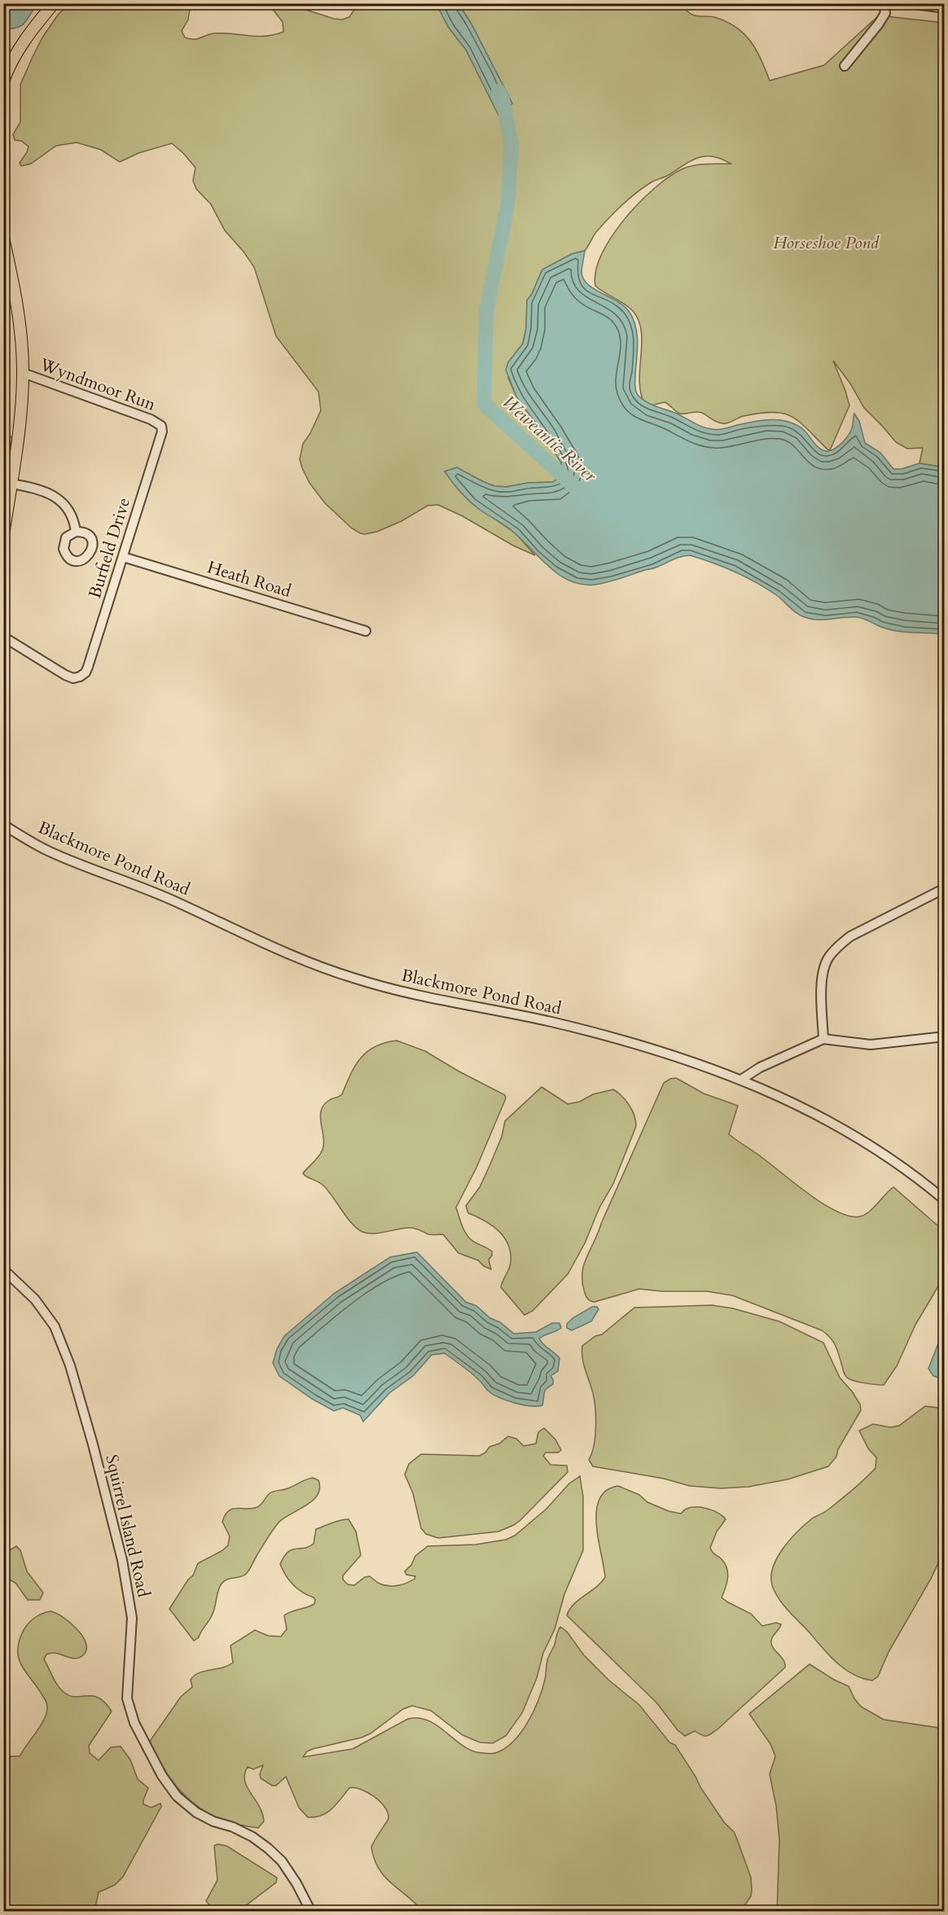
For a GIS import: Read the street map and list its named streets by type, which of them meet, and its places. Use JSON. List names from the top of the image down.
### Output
{
  "streets": {
    "street": [
      "Wyndmoor Run",
      "Burfield Drive",
      "Heath Road",
      "Blackmore Pond Road",
      "Squirrel Island Road"
    ]
  },
  "crossings": [
    ["Wyndmoor Run", "Burfield Drive"],
    ["Burfield Drive", "Heath Road"]
  ],
  "water": ["Weweantic River"],
  "parks": ["Horseshoe Pond"]
}
